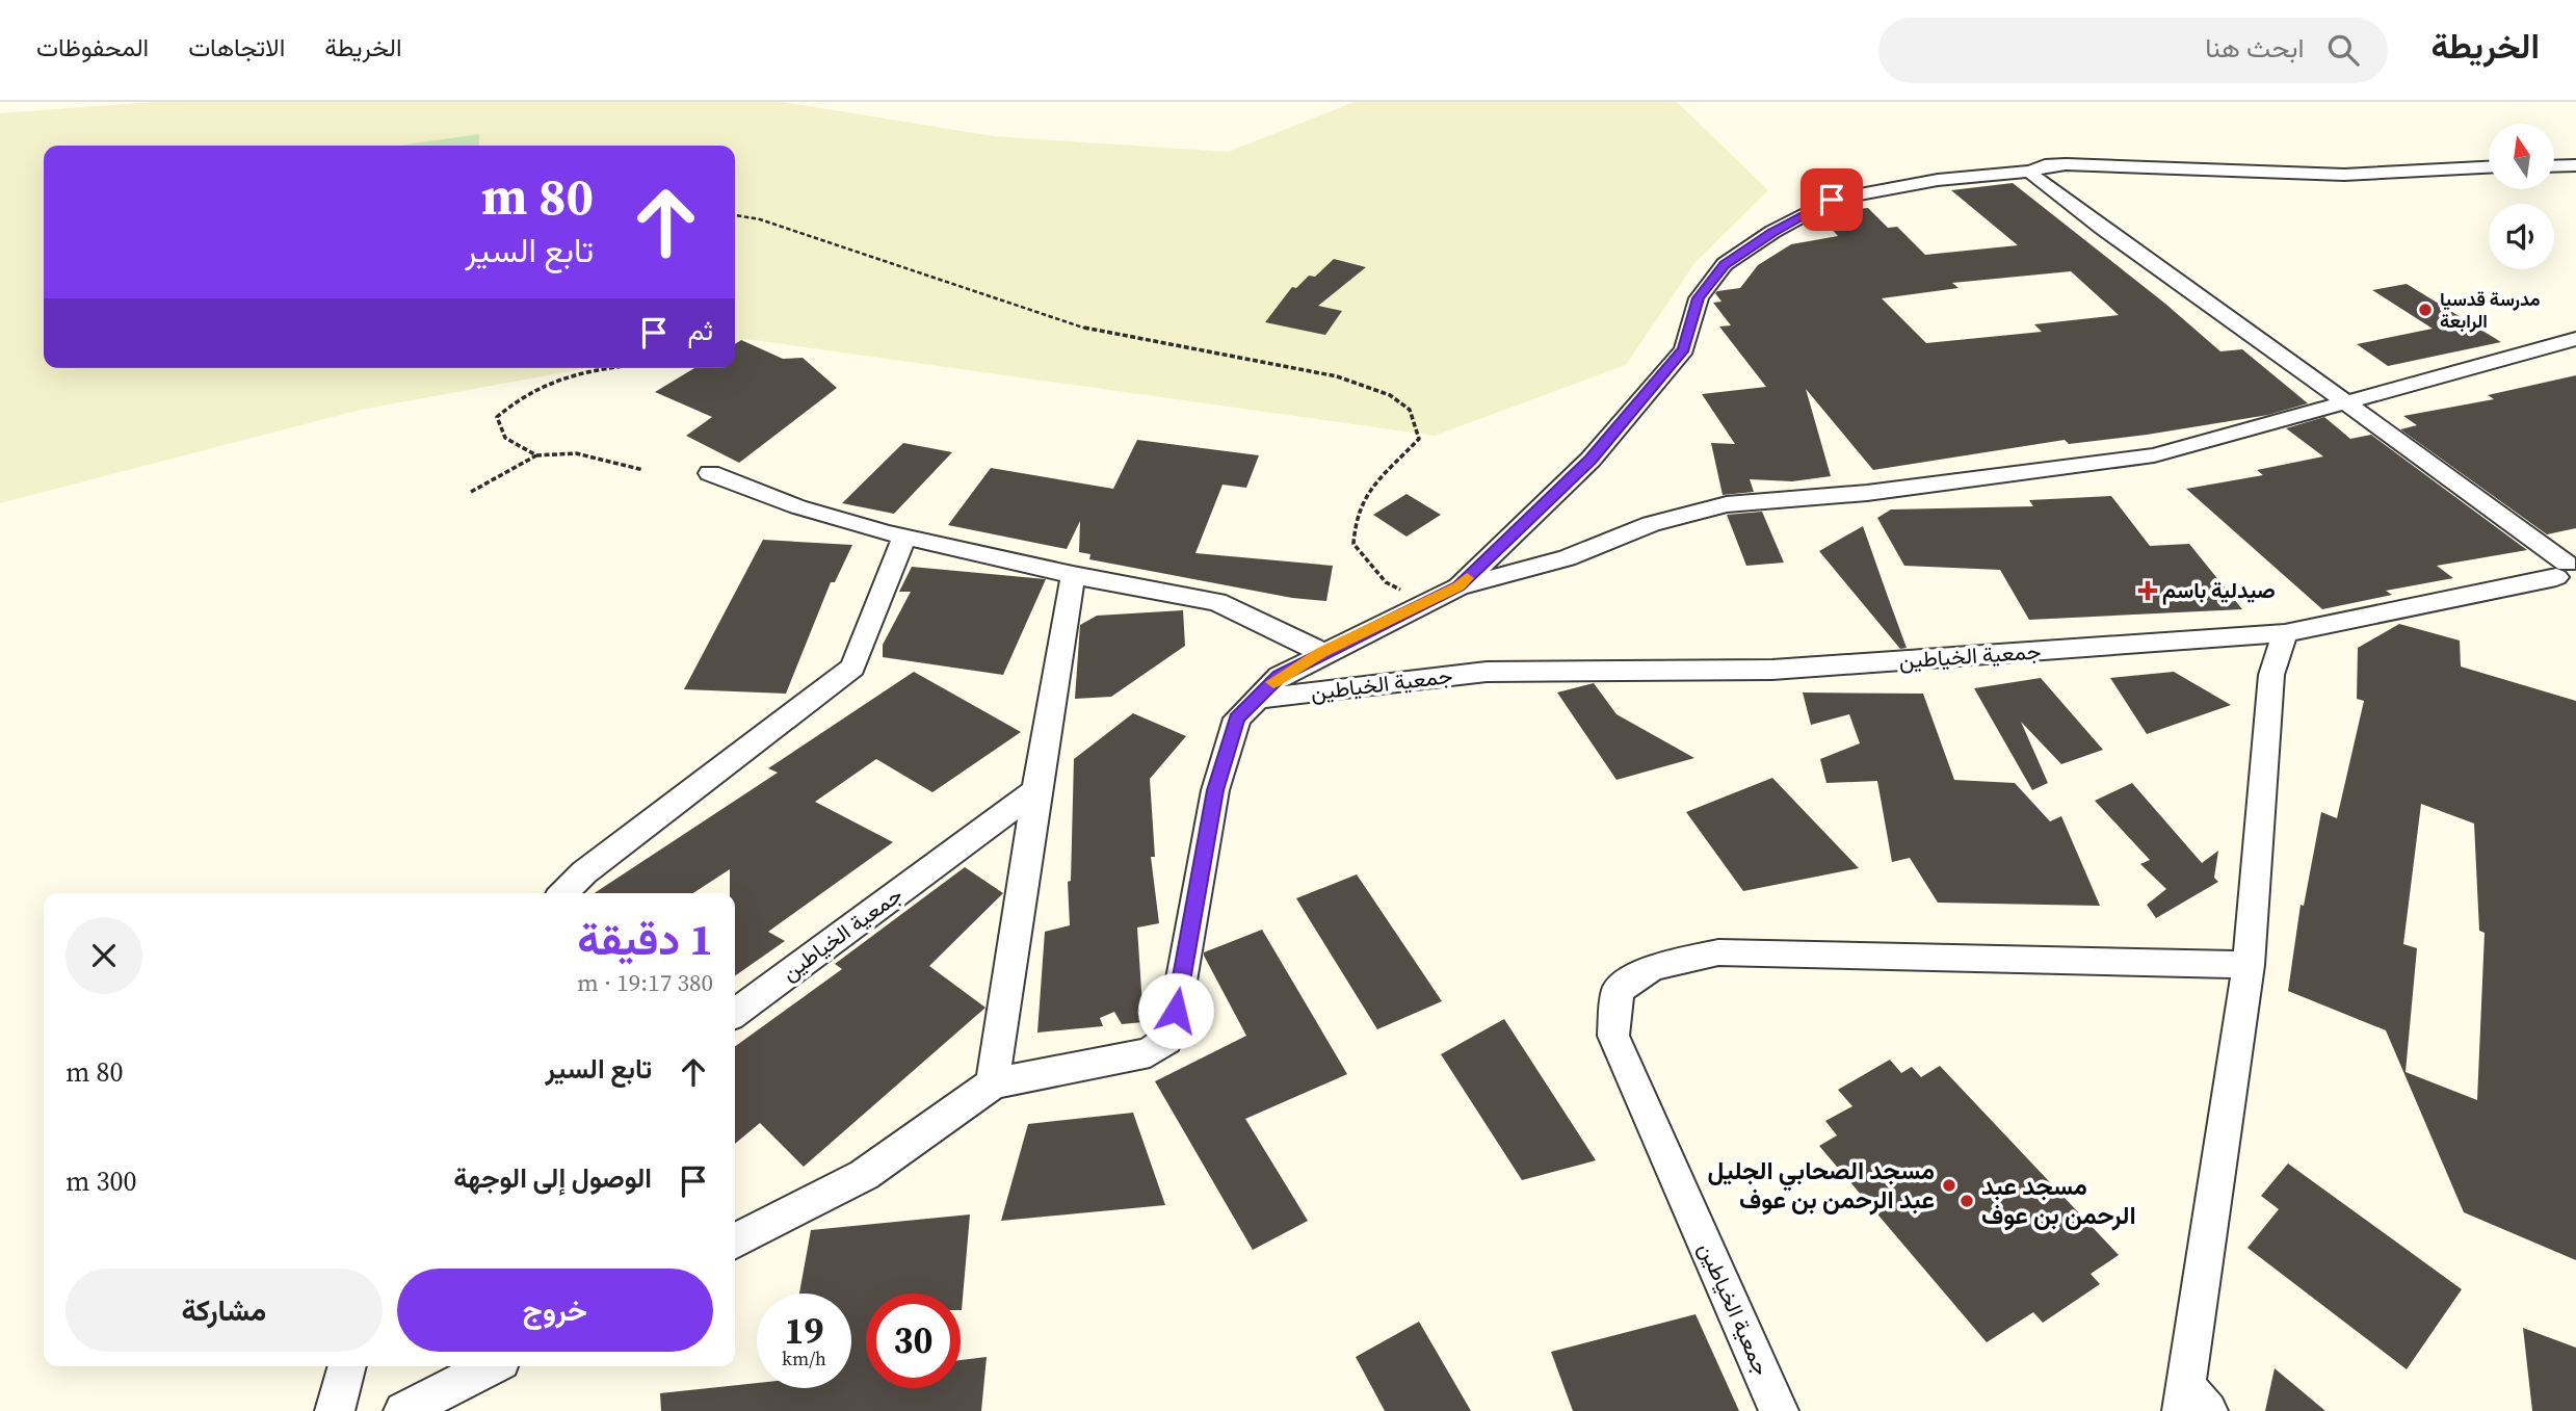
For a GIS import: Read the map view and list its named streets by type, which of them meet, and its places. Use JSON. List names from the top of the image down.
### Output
{
  "streets": {
    "street": ["جمعية الخياطين"]
  },
  "places": {
    "other": ["مدرسة قدسيا الرابعة", "مسجد الصحابي الجليل عبد الرحمن بن عوف", "مسجد عبد الرحمن بن عوف"],
    "health": ["صيدلية باسم"]
  },
  "north": "top",
  "page": {
    "header": "الخريطة",
    "search": "ابحث هنا",
    "nav": ["الخريطة", "الاتجاهات", "المحفوظات"],
    "turn": ["80 m", "تابع السير"],
    "then": "ثم",
    "heading": ["1 دقيقة", "380 m · 19:17"],
    "list": [
      {
        "name": "تابع السير",
        "value": "80 m"
      },
      {
        "name": "الوصول إلى الوجهة",
        "value": "300 m"
      }
    ],
    "buttons": ["خروج", "مشاركة"],
    "speed": "19 km/h",
    "limit": "30"
  }
}
